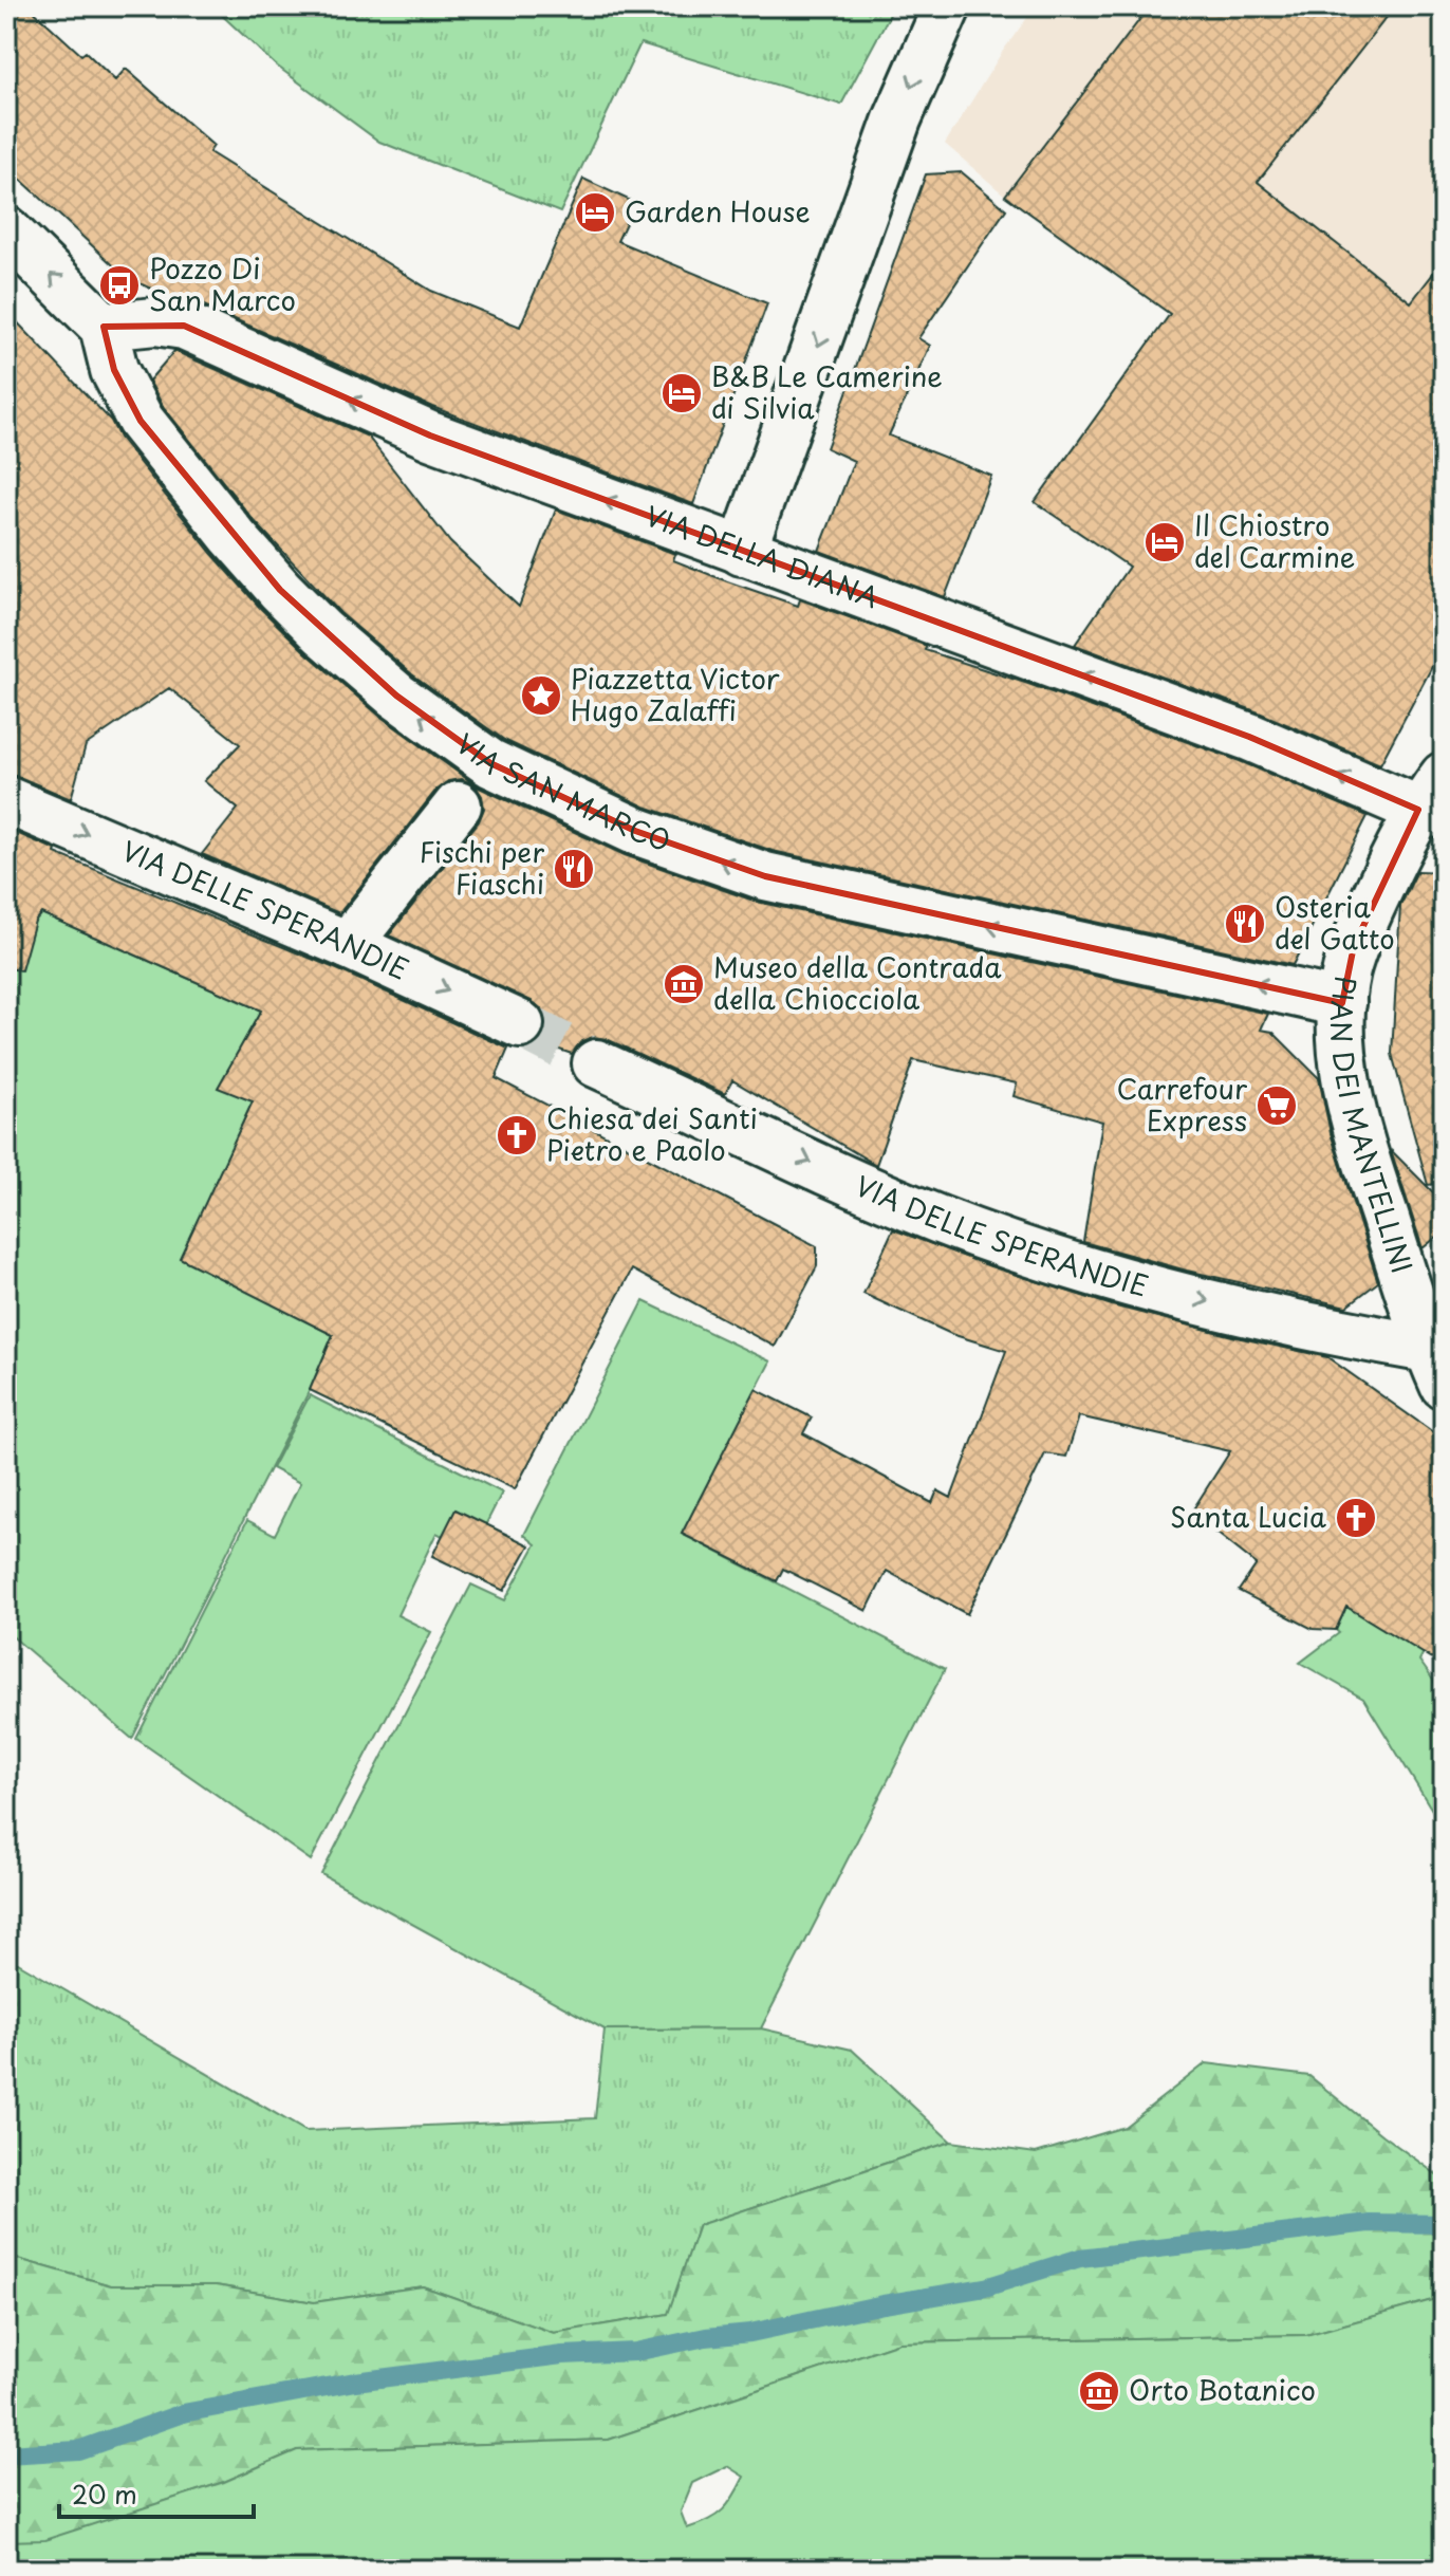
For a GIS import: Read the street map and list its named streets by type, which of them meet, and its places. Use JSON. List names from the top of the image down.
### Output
{
  "streets": {
    "street": [
      "VIA DELLA DIANA",
      "VIA SAN MARCO",
      "VIA DELLE SPERANDIE",
      "PIAN DEI MANTELLINI"
    ]
  },
  "crossings": [
    ["VIA DELLA DIANA", "VIA SAN MARCO"],
    ["VIA DELLA DIANA", "PIAN DEI MANTELLINI"],
    ["VIA SAN MARCO", "PIAN DEI MANTELLINI"],
    ["VIA DELLE SPERANDIE", "PIAN DEI MANTELLINI"]
  ],
  "one_way": ["VIA DELLA DIANA", "VIA SAN MARCO", "VIA DELLE SPERANDIE"],
  "places": {
    "hotel": ["Garden House", "B&B Le Camerine di Silvia", "Il Chiostro del Carmine"],
    "bus stop": ["Pozzo Di San Marco"],
    "place": ["Piazzetta Victor Hugo Zalaffi"],
    "restaurant": ["Fischi per Fiaschi", "Osteria del Gatto"],
    "museum": ["Museo della Contrada della Chiocciola", "Orto Botanico"],
    "supermarket": ["Carrefour Express"],
    "church": ["Chiesa dei Santi Pietro e Paolo", "Santa Lucia"]
  },
  "scale_bar": "20 m"
}
